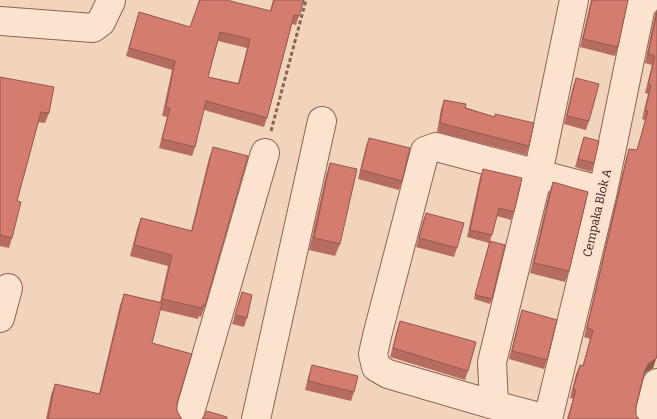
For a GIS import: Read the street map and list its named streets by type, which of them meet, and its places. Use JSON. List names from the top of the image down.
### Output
{
  "streets": {
    "street": ["Cempaka Blok A"]
  }
}
